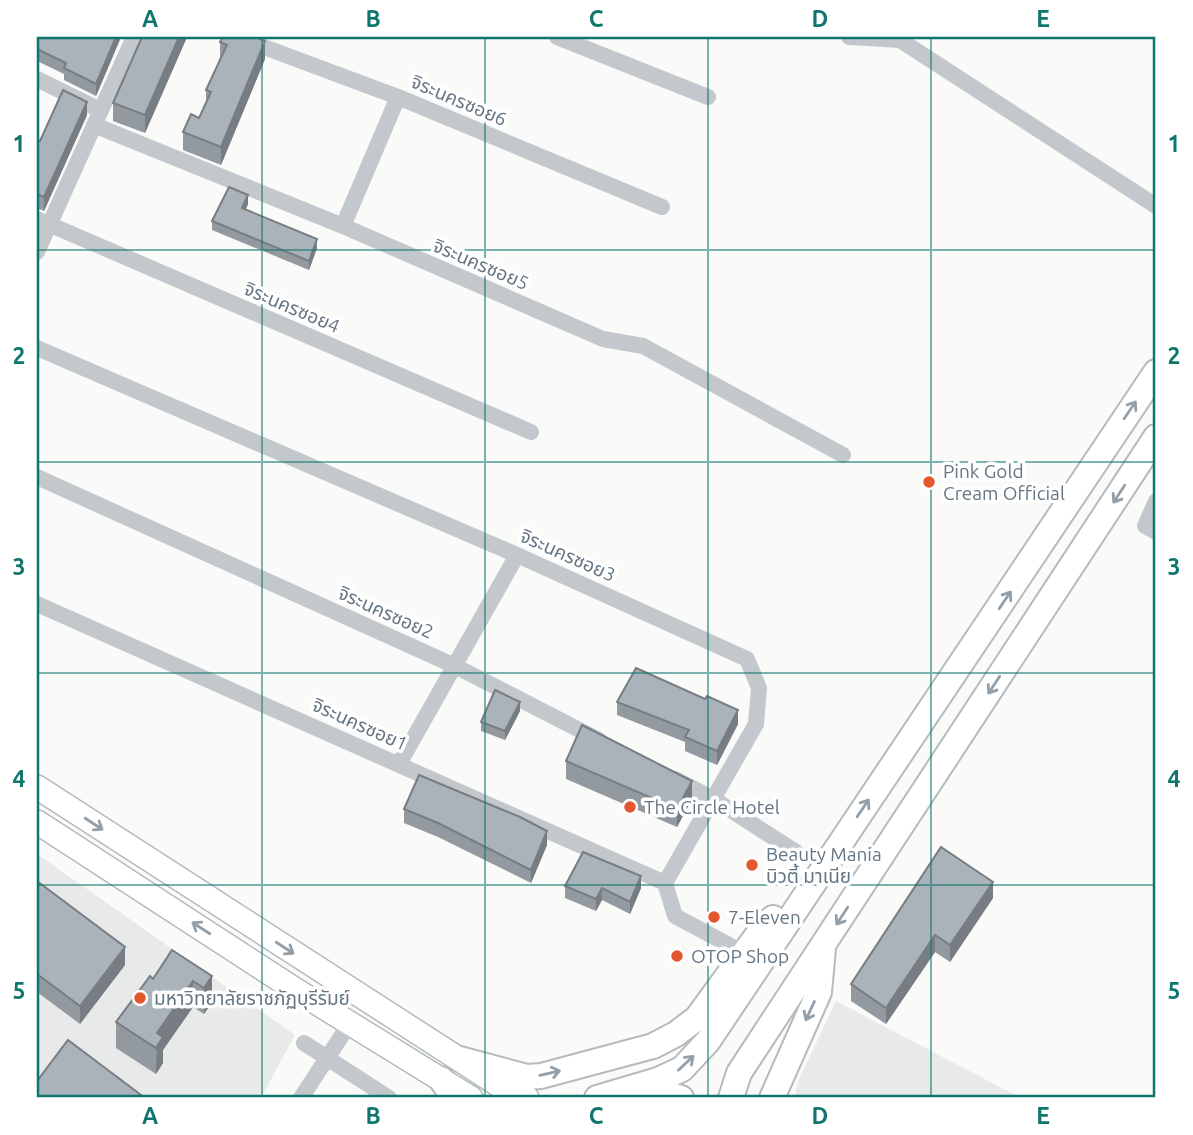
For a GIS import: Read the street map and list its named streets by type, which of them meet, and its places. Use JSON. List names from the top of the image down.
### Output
{
  "streets": {
    "street": [
      "จิระนครซอย6",
      "จิระนครซอย5",
      "จิระนครซอย4",
      "จิระนครซอย3",
      "จิระนครซอย2",
      "จิระนครซอย1"
    ]
  },
  "crossings": [
    ["จิระนครซอย3", "จิระนครซอย1"]
  ],
  "places": [
    "Pink Gold Cream Official",
    "The Circle Hotel",
    "Beauty Mania บิวตี้ มาเนีย",
    "7-Eleven",
    "OTOP Shop",
    "มหาวิทยาลัยราชภัฏบุรีรัมย์"
  ],
  "grid": {
    "columns": [
      "A",
      "B",
      "C",
      "D",
      "E"
    ],
    "rows": [
      "1",
      "2",
      "3",
      "4",
      "5"
    ]
  }
}
